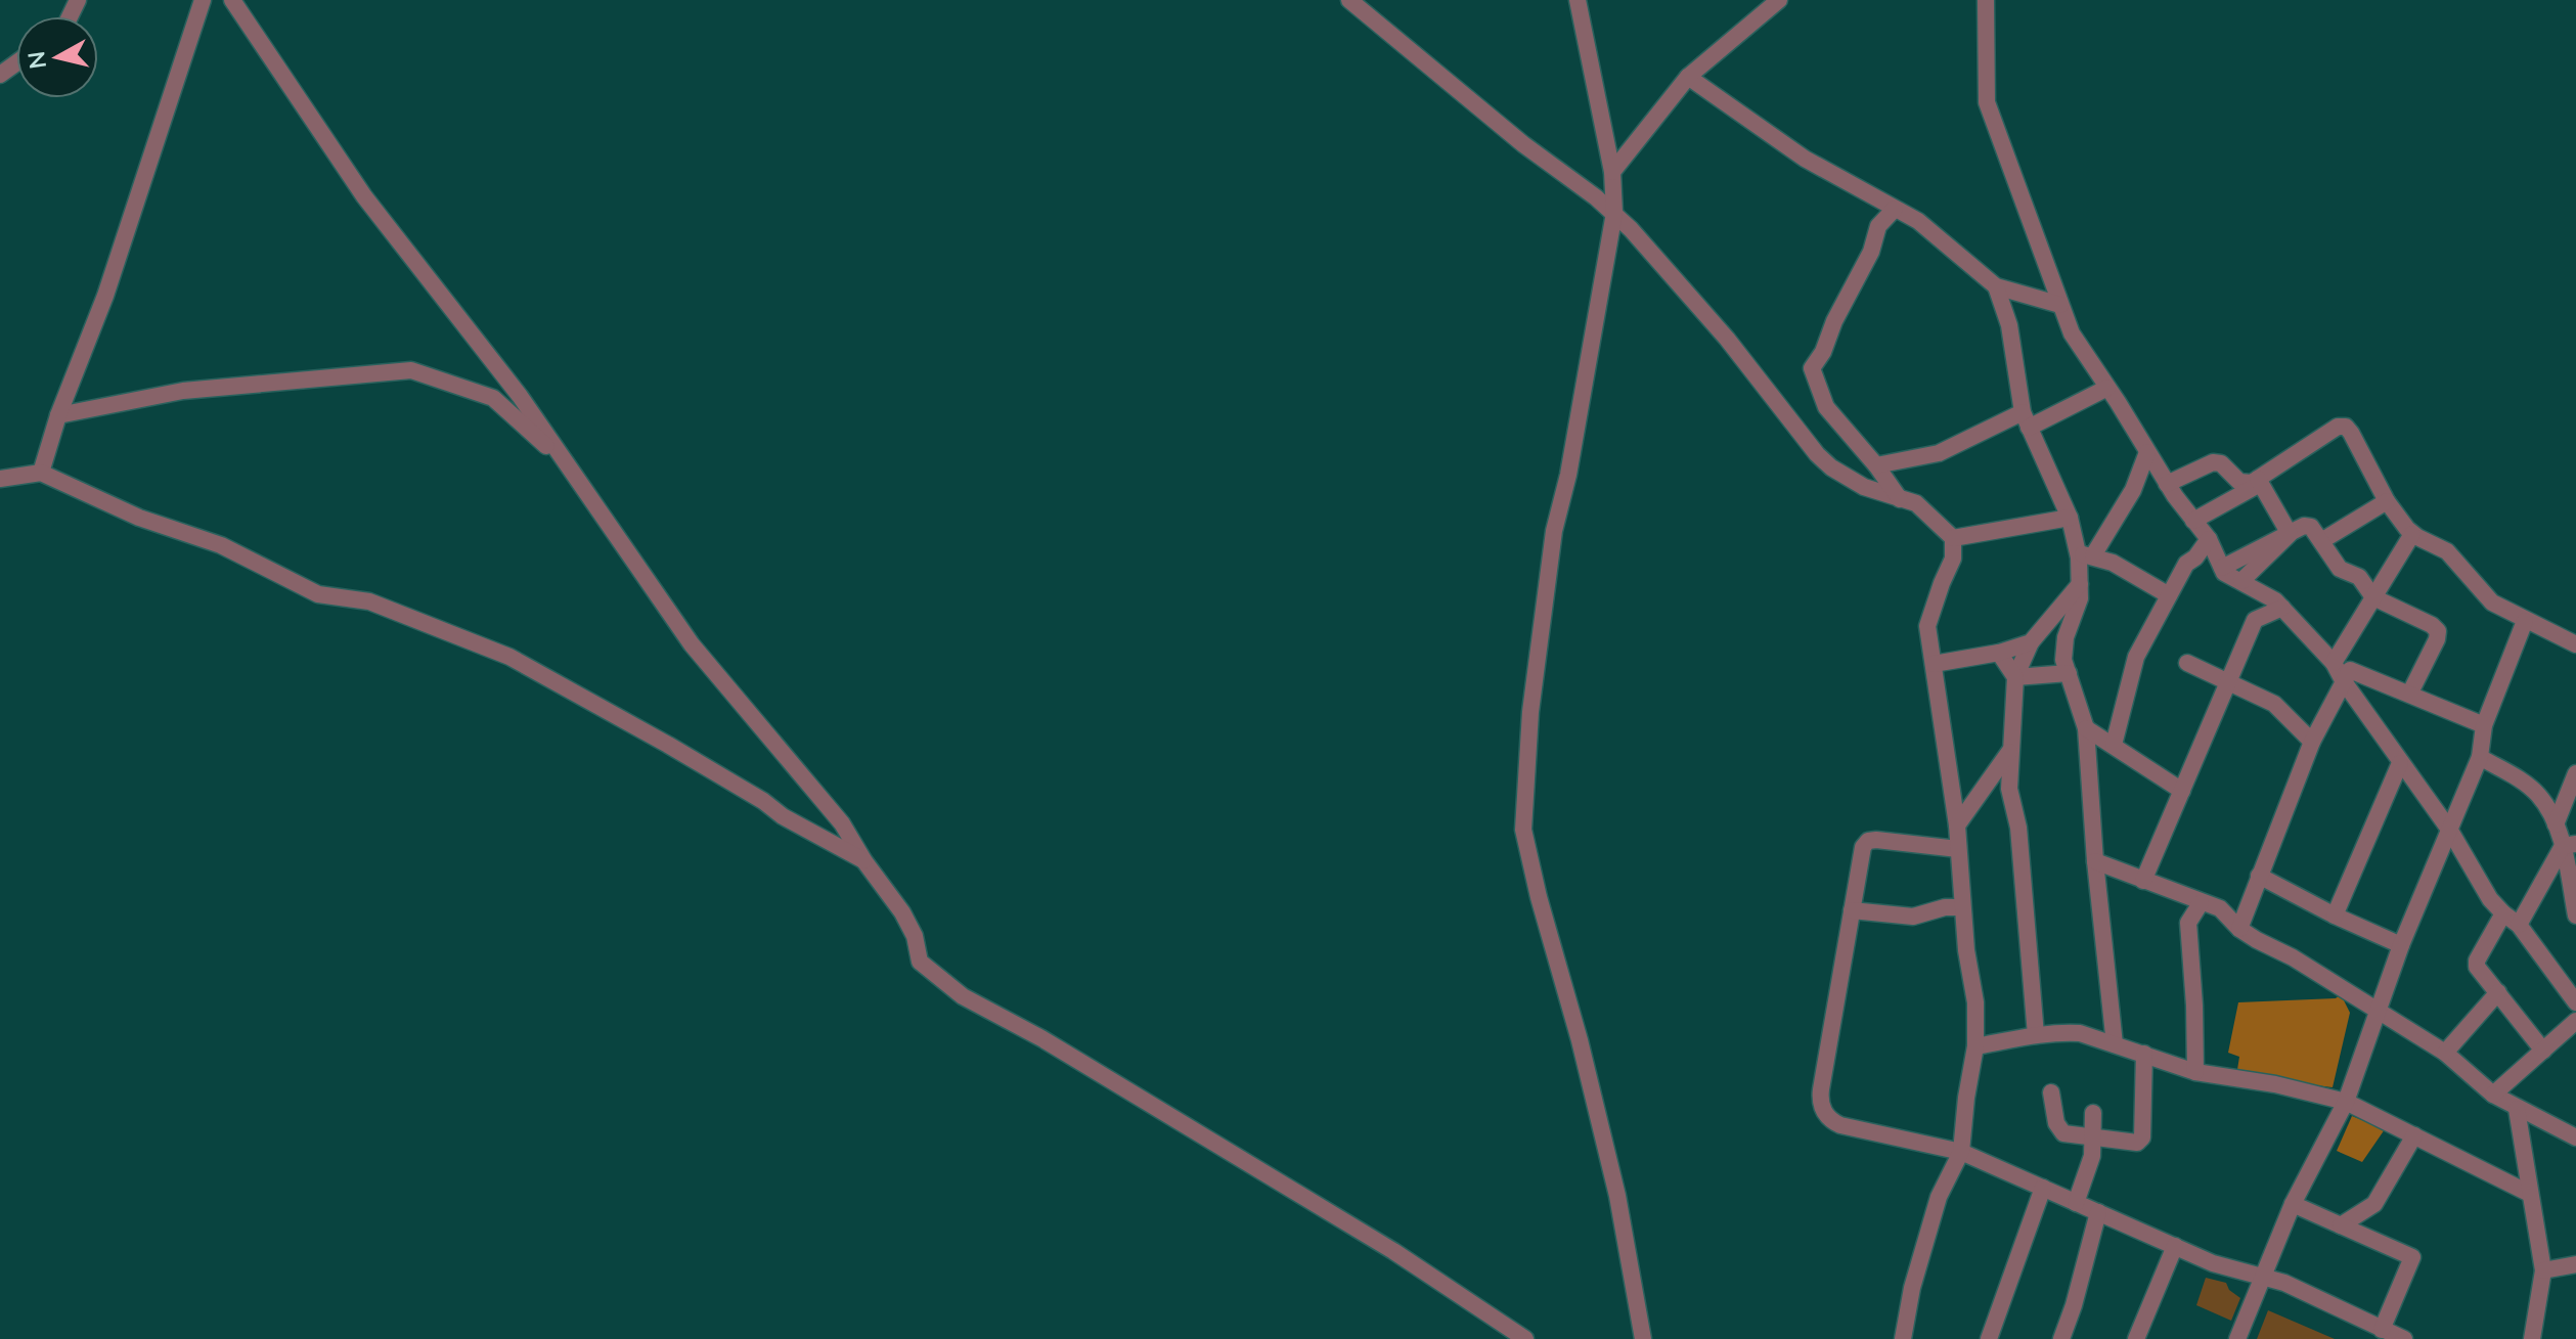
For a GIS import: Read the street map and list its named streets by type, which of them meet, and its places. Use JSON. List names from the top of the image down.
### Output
{
  "north": "left"
}
